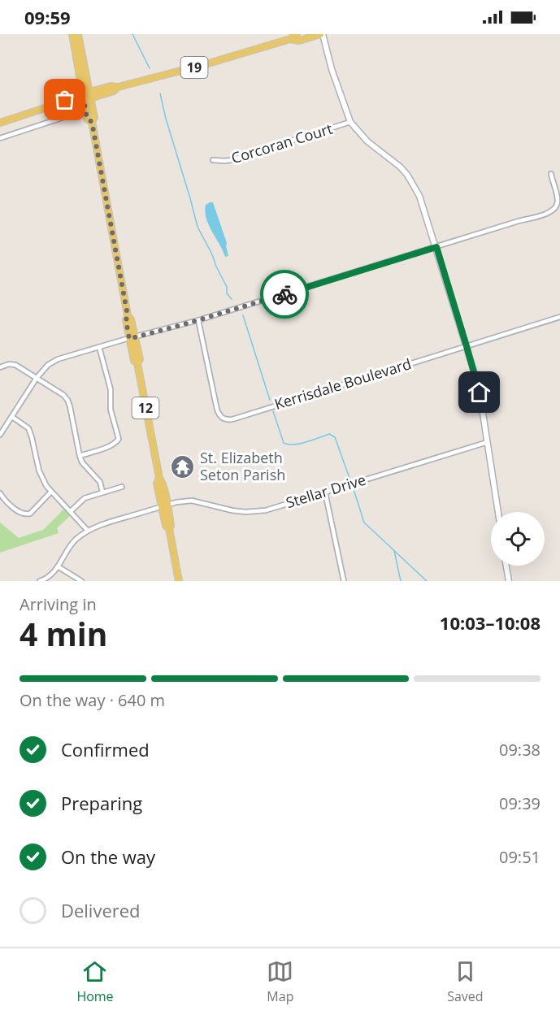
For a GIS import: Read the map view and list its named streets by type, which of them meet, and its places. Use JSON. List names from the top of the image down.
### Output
{
  "streets": {
    "main road": ["19", "12"],
    "street": ["Corcoran Court", "Kerrisdale Boulevard", "Stellar Drive"]
  },
  "crossings": [
    ["19", "12"],
    ["12", "Stellar Drive"]
  ],
  "places": {
    "temple": ["St. Elizabeth Seton Parish"]
  },
  "page": {
    "status": "09:59",
    "heading": ["4 min", "Arriving in", "10:03–10:08"],
    "bar": "On the way · 640 m",
    "list": [
      ["Confirmed", "09:38"],
      ["Preparing", "09:39"],
      ["On the way", "09:51"],
      "Delivered"
    ],
    "tabs": ["Home", "Map", "Saved"]
  }
}
